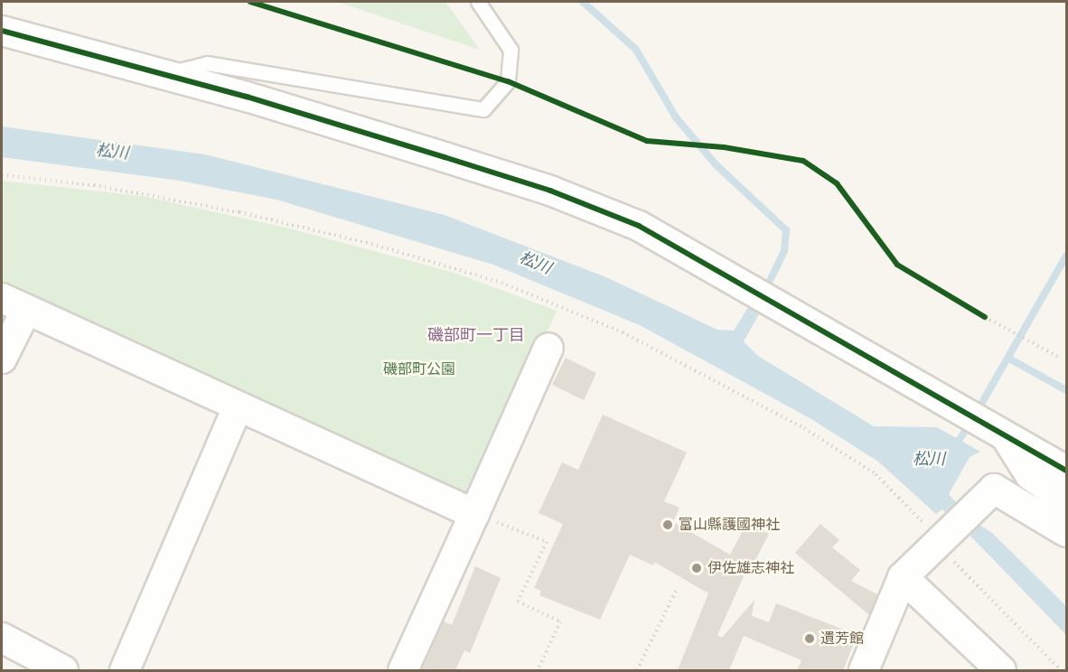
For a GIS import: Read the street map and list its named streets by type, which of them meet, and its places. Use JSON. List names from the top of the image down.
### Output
{
  "districts": ["磯部町一丁目"],
  "water": ["松川"],
  "parks": ["磯部町公園"],
  "places": ["富山縣護國神社", "伊佐雄志神社", "遺芳館"]
}
